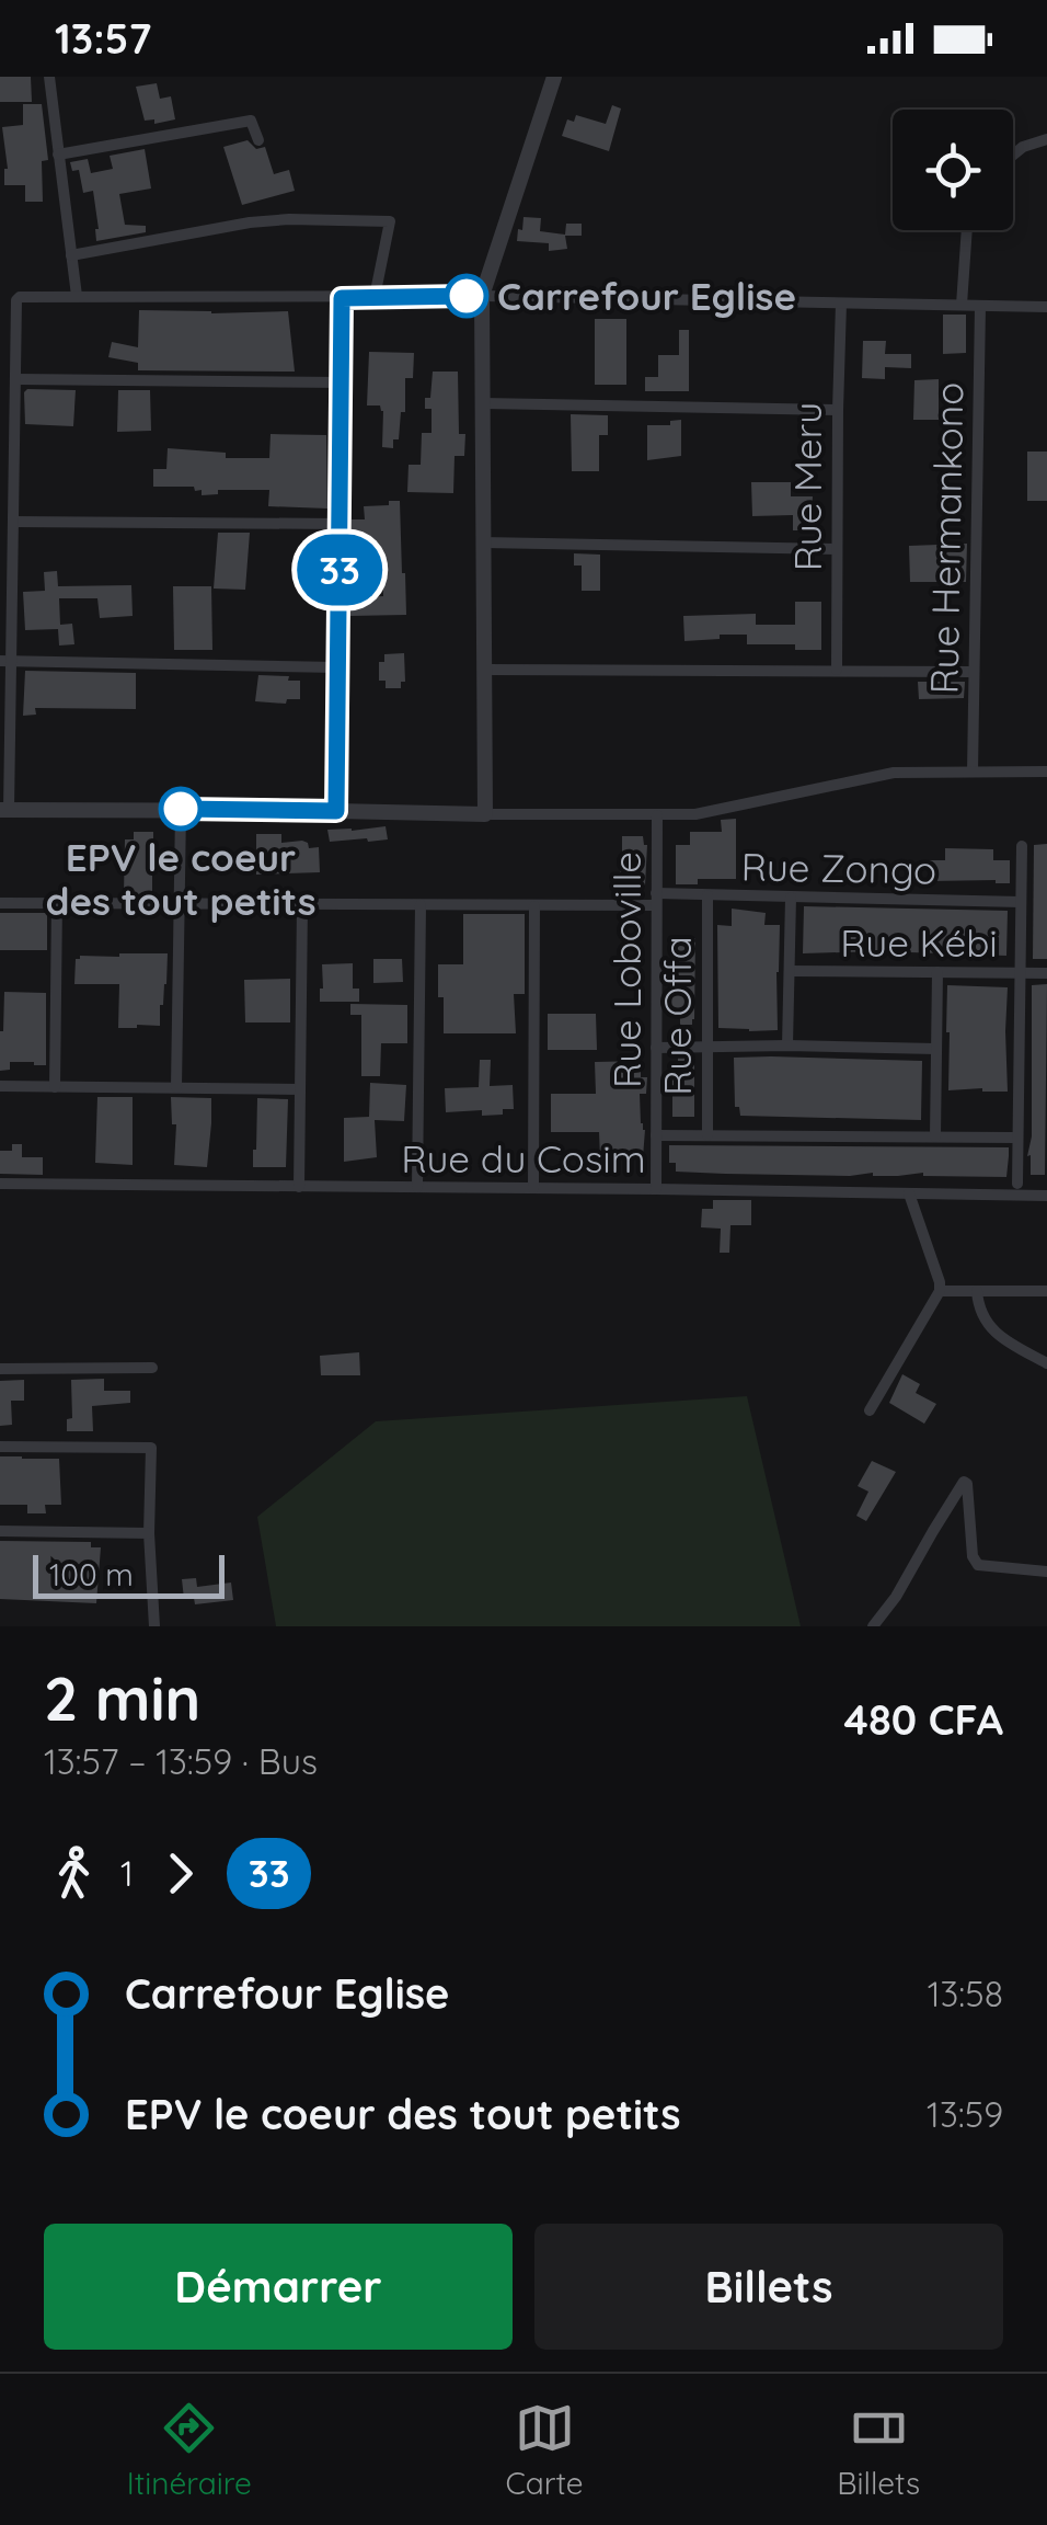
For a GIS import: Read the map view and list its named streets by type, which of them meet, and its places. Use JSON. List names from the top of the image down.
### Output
{
  "streets": {
    "street": [
      "Rue Meru",
      "Rue Hermankono",
      "Rue Zongo",
      "Rue Kébi",
      "Rue Loboville",
      "Rue Offa",
      "Rue du Cosim"
    ]
  },
  "crossings": [
    ["Rue Zongo", "Rue Loboville"],
    ["Rue Zongo", "Rue Offa"],
    ["Rue Loboville", "Rue du Cosim"]
  ],
  "places": ["Carrefour Eglise", "EPV le coeur des tout petits"],
  "lines": ["bus line 33"],
  "scale_bar": "100 m",
  "page": {
    "status": "13:57",
    "on_map": "33",
    "scale": "100 m",
    "heading": ["2 min", "13:57 – 13:59 · Bus", "480 CFA"],
    "legs": ["1", "33"],
    "list": [
      {
        "name": "Carrefour Eglise",
        "value": "13:58"
      },
      {
        "name": "EPV le coeur des tout petits",
        "value": "13:59"
      }
    ],
    "buttons": ["Démarrer", "Billets"],
    "tabs": ["Itinéraire", "Carte", "Billets"]
  }
}
